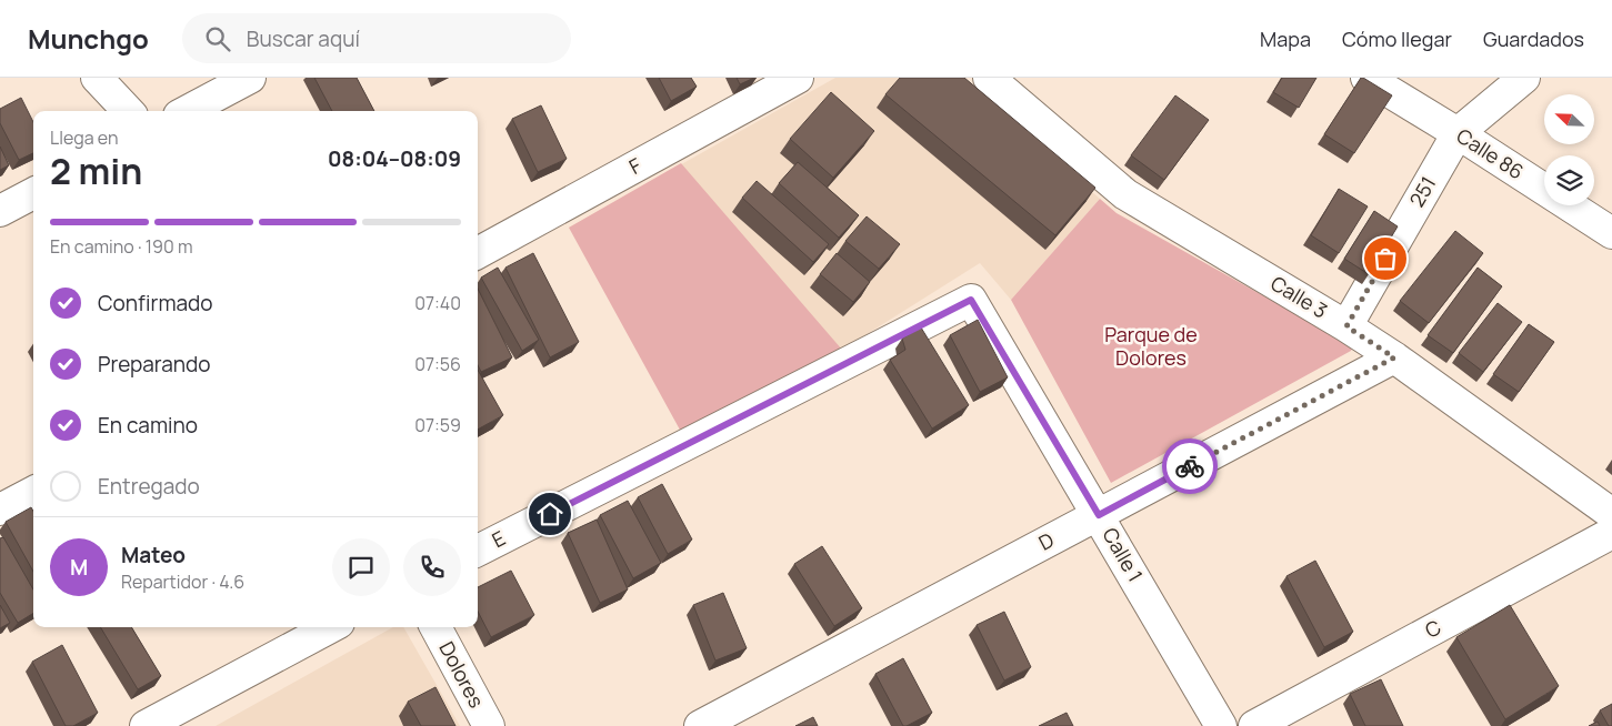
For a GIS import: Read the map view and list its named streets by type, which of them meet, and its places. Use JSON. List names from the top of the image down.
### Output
{
  "streets": {
    "street": [
      "Calle 86",
      "F",
      "251",
      "Calle 3",
      "E",
      "D",
      "Calle 1",
      "C",
      "Dolores"
    ]
  },
  "crossings": [
    ["Calle 86", "251"],
    ["251", "Calle 3"],
    ["Calle 3", "D"],
    ["E", "Calle 1"],
    ["D", "Calle 1"]
  ],
  "parks": ["Parque de Dolores"],
  "north": "top left",
  "page": {
    "header": "Munchgo",
    "search": "Buscar aquí",
    "nav": ["Mapa", "Cómo llegar", "Guardados"],
    "heading": ["2 min", "Llega en", "08:04–08:09"],
    "panel": ["Mateo", "Repartidor · 4.6"],
    "bar": "En camino · 190 m",
    "list": [
      ["Confirmado", "07:40"],
      ["Preparando", "07:56"],
      ["En camino", "07:59"],
      "Entregado"
    ],
    "round": "M"
  }
}
